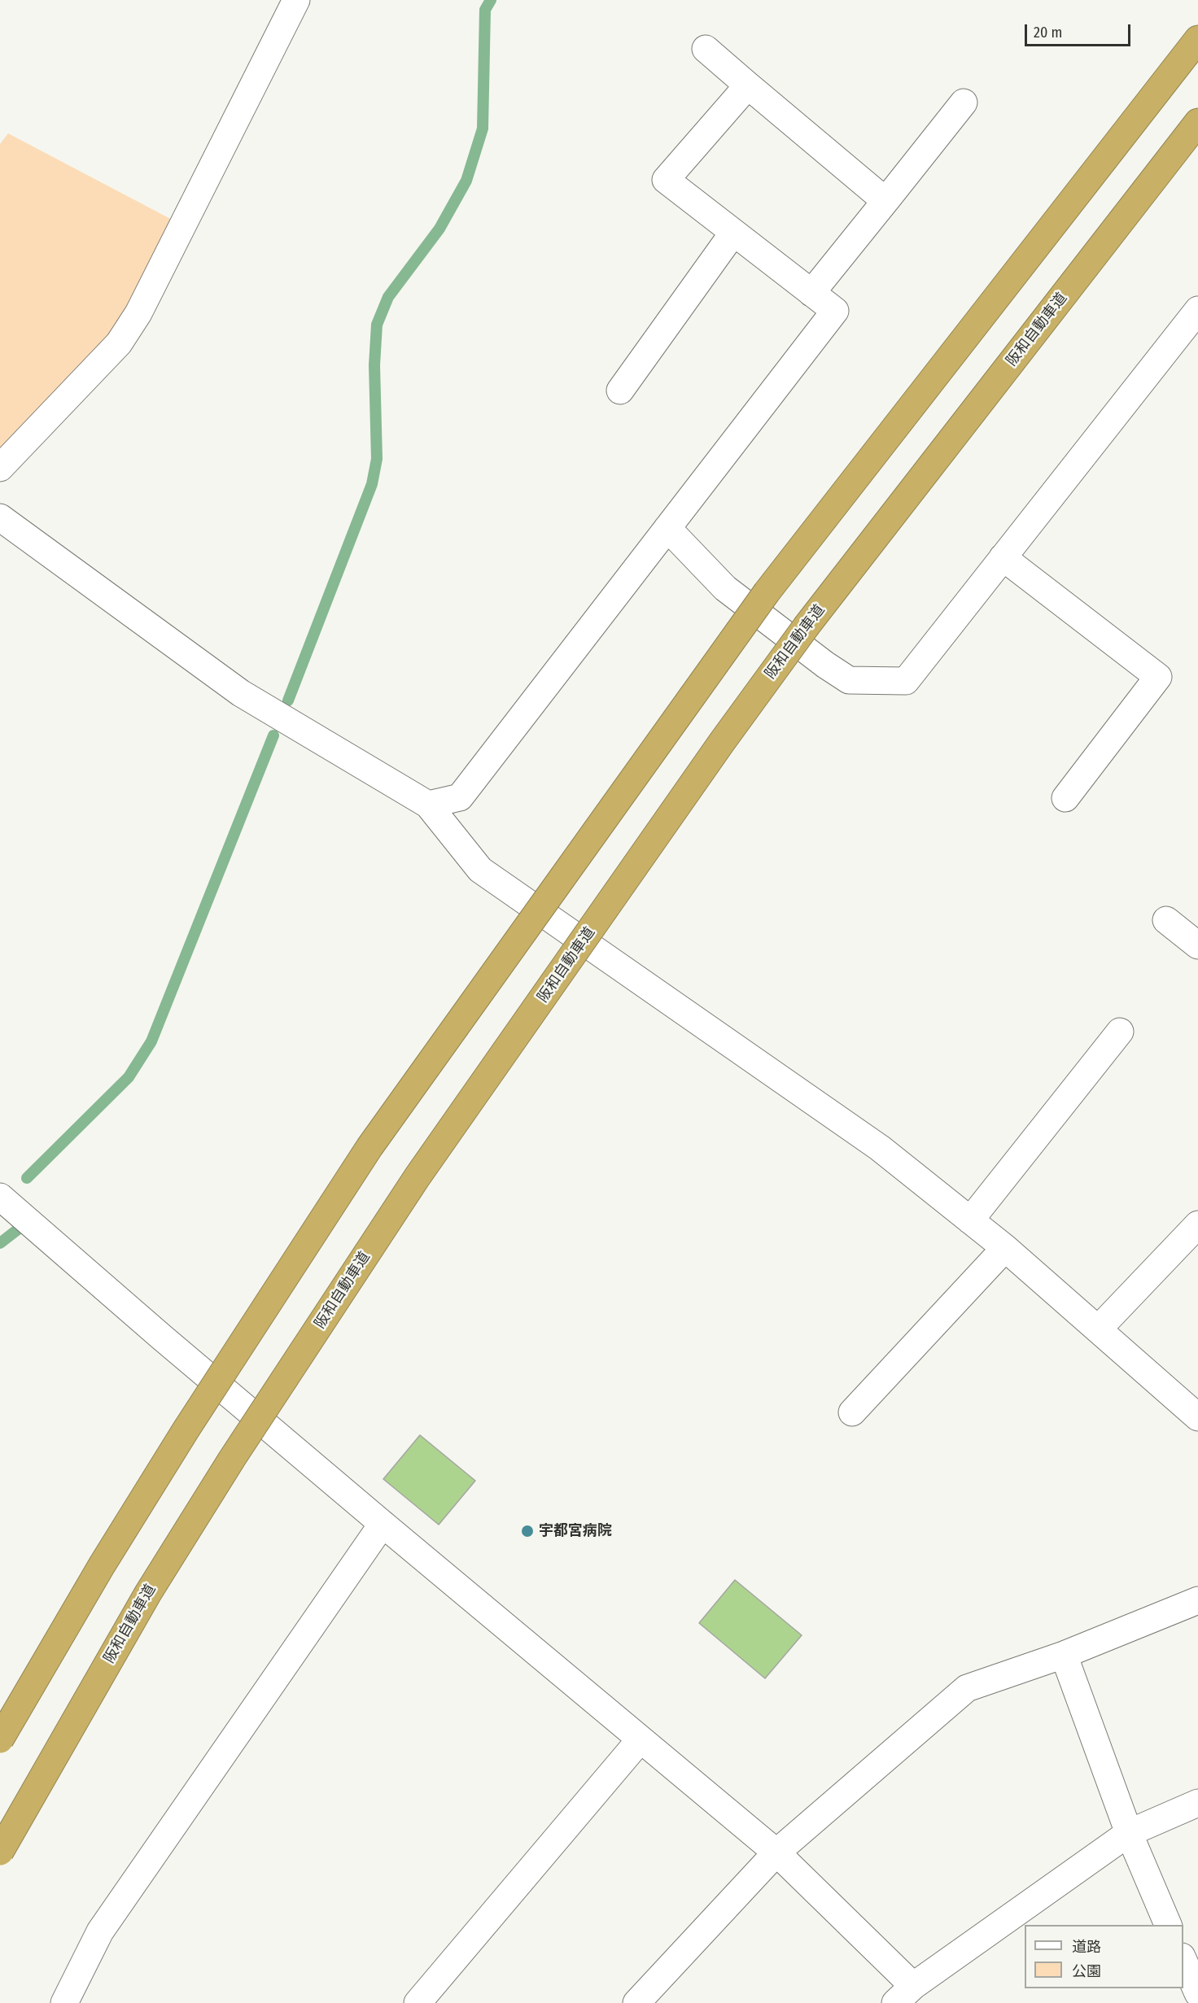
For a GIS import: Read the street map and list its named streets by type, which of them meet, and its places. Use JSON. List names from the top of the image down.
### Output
{
  "streets": {
    "highway": ["阪和自動車道"]
  },
  "places": ["宇都宮病院"],
  "legend": ["道路", "公園"],
  "scale_bar": "20 m"
}
